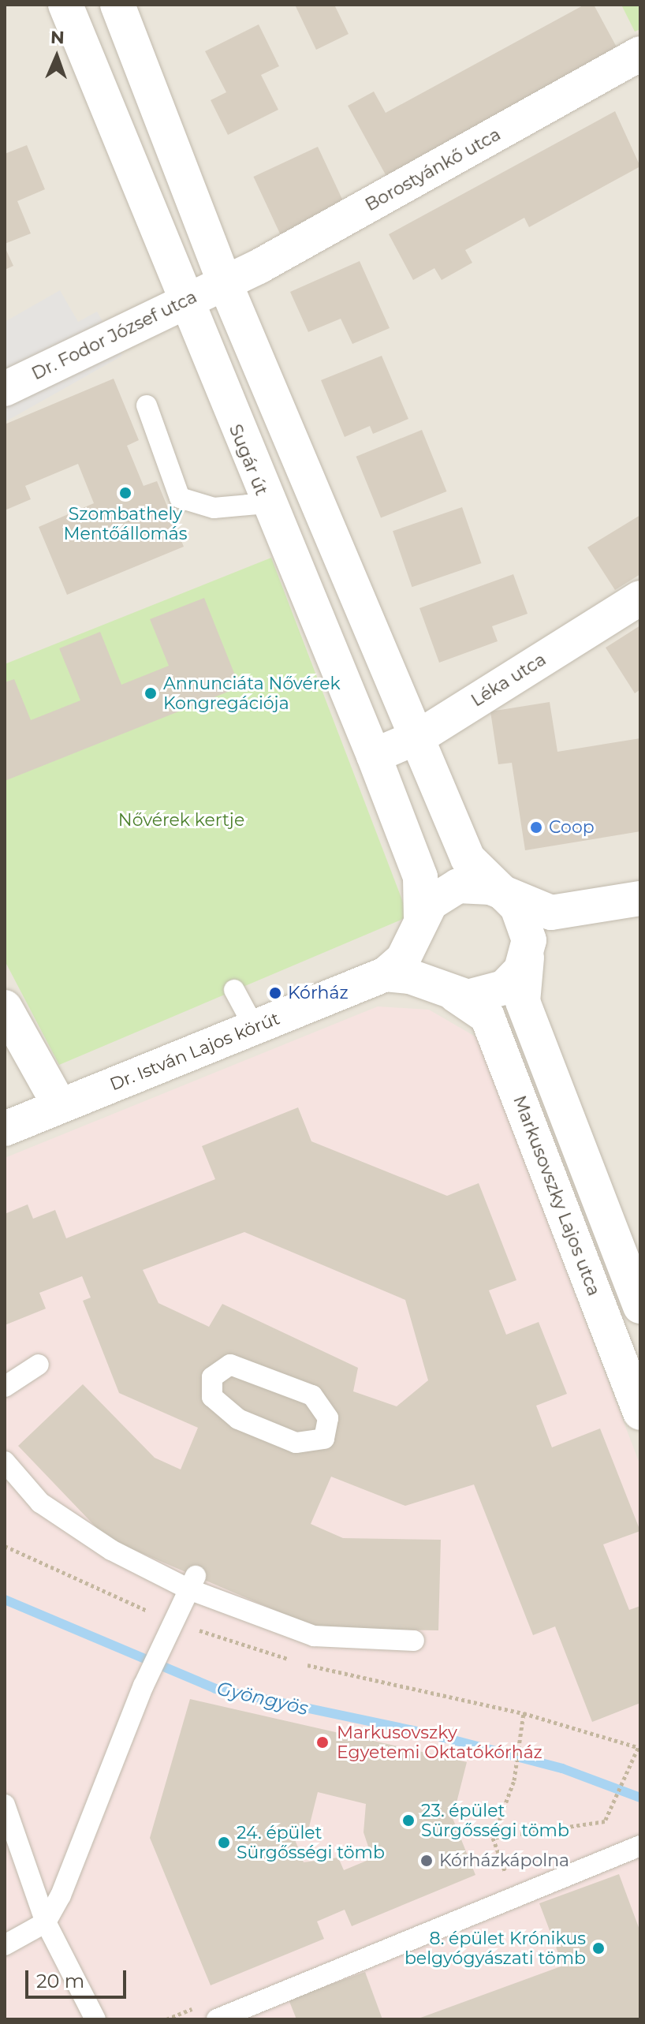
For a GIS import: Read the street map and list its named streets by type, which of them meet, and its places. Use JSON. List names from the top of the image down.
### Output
{
  "streets": {
    "street": [
      "Borostyánkő utca",
      "Dr. Fodor József utca",
      "Sugár út",
      "Léka utca",
      "Dr. István Lajos körút",
      "Markusovszky Lajos utca"
    ]
  },
  "crossings": [
    ["Borostyánkő utca", "Dr. Fodor József utca"],
    ["Dr. Fodor József utca", "Sugár út"],
    ["Sugár út", "Léka utca"],
    ["Sugár út", "Dr. István Lajos körút"],
    ["Sugár út", "Markusovszky Lajos utca"],
    ["Dr. István Lajos körút", "Markusovszky Lajos utca"]
  ],
  "water": ["Gyöngyös"],
  "parks": ["Nővérek kertje"],
  "places": [
    "Szombathely Mentőállomás",
    "Annunciáta Nővérek Kongregációja",
    "Coop",
    "Kórház",
    "Markusovszky Egyetemi Oktatókórház",
    "23. épület Sürgősségi tömb",
    "24. épület Sürgősségi tömb",
    "Kórházkápolna",
    "8. épület Krónikus belgyógyászati tömb"
  ],
  "scale_bar": "20 m",
  "north": "top"
}
